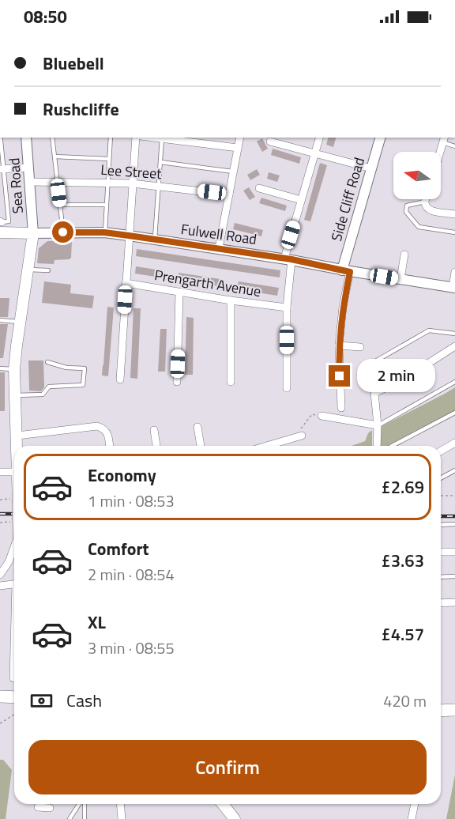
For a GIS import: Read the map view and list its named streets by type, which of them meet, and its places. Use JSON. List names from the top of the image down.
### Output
{
  "streets": {
    "street": [
      "Lee Street",
      "Sea Road",
      "Side Cliff Road",
      "Fulwell Road",
      "Prengarth Avenue"
    ]
  },
  "crossings": [
    ["Lee Street", "Sea Road"],
    ["Sea Road", "Fulwell Road"],
    ["Side Cliff Road", "Fulwell Road"]
  ],
  "north": "left",
  "page": {
    "status": "08:50",
    "banner": ["Bluebell", "Rushcliffe"],
    "bubble": "2 min",
    "list": [
      {
        "name": "Economy",
        "note": "1 min · 08:53",
        "value": "£2.69"
      },
      {
        "name": "Comfort",
        "note": "2 min · 08:54",
        "value": "£3.63"
      },
      {
        "name": "XL",
        "note": "3 min · 08:55",
        "value": "£4.57"
      }
    ],
    "pay": ["Cash", "420 m"],
    "buttons": "Confirm"
  }
}
